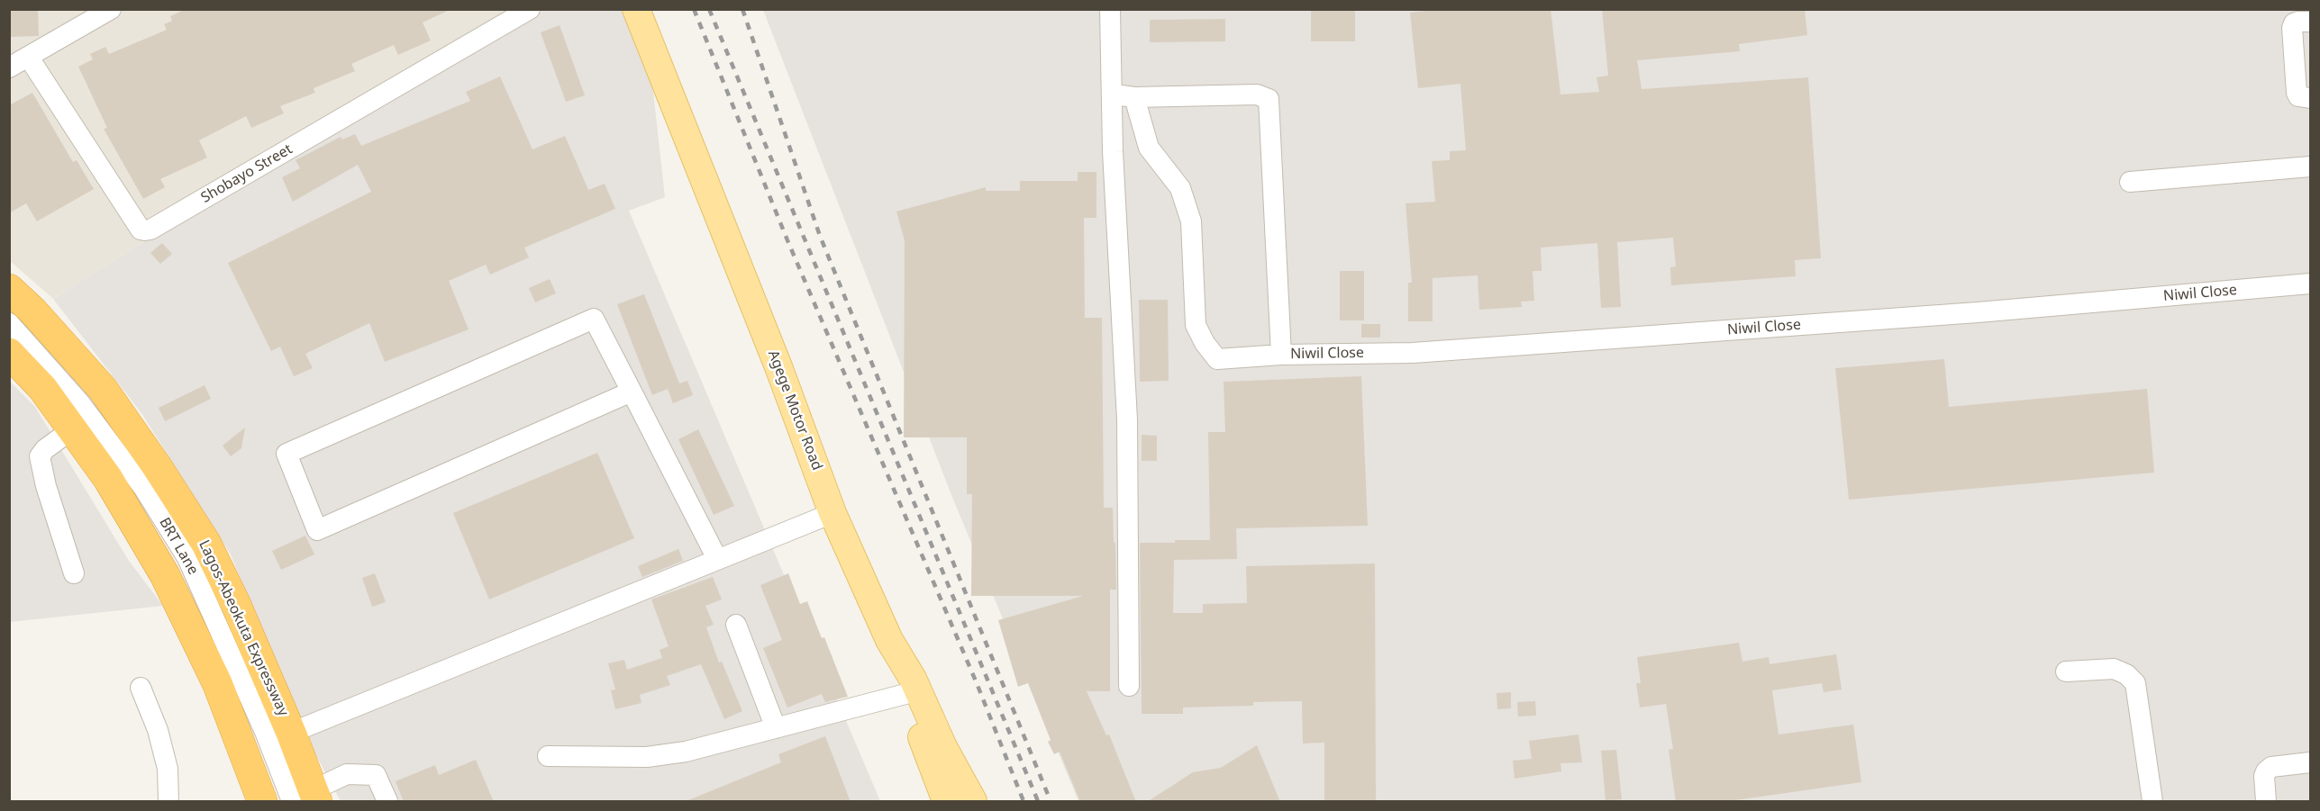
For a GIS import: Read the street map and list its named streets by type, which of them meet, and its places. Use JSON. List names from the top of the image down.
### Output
{
  "streets": {
    "highway": ["Lagos-Abeokuta Expressway"],
    "main road": ["Agege Motor Road"],
    "street": ["Shobayo Street", "Niwil Close", "BRT Lane"]
  },
  "crossings": [
    ["BRT Lane", "Lagos-Abeokuta Expressway"]
  ]
}
